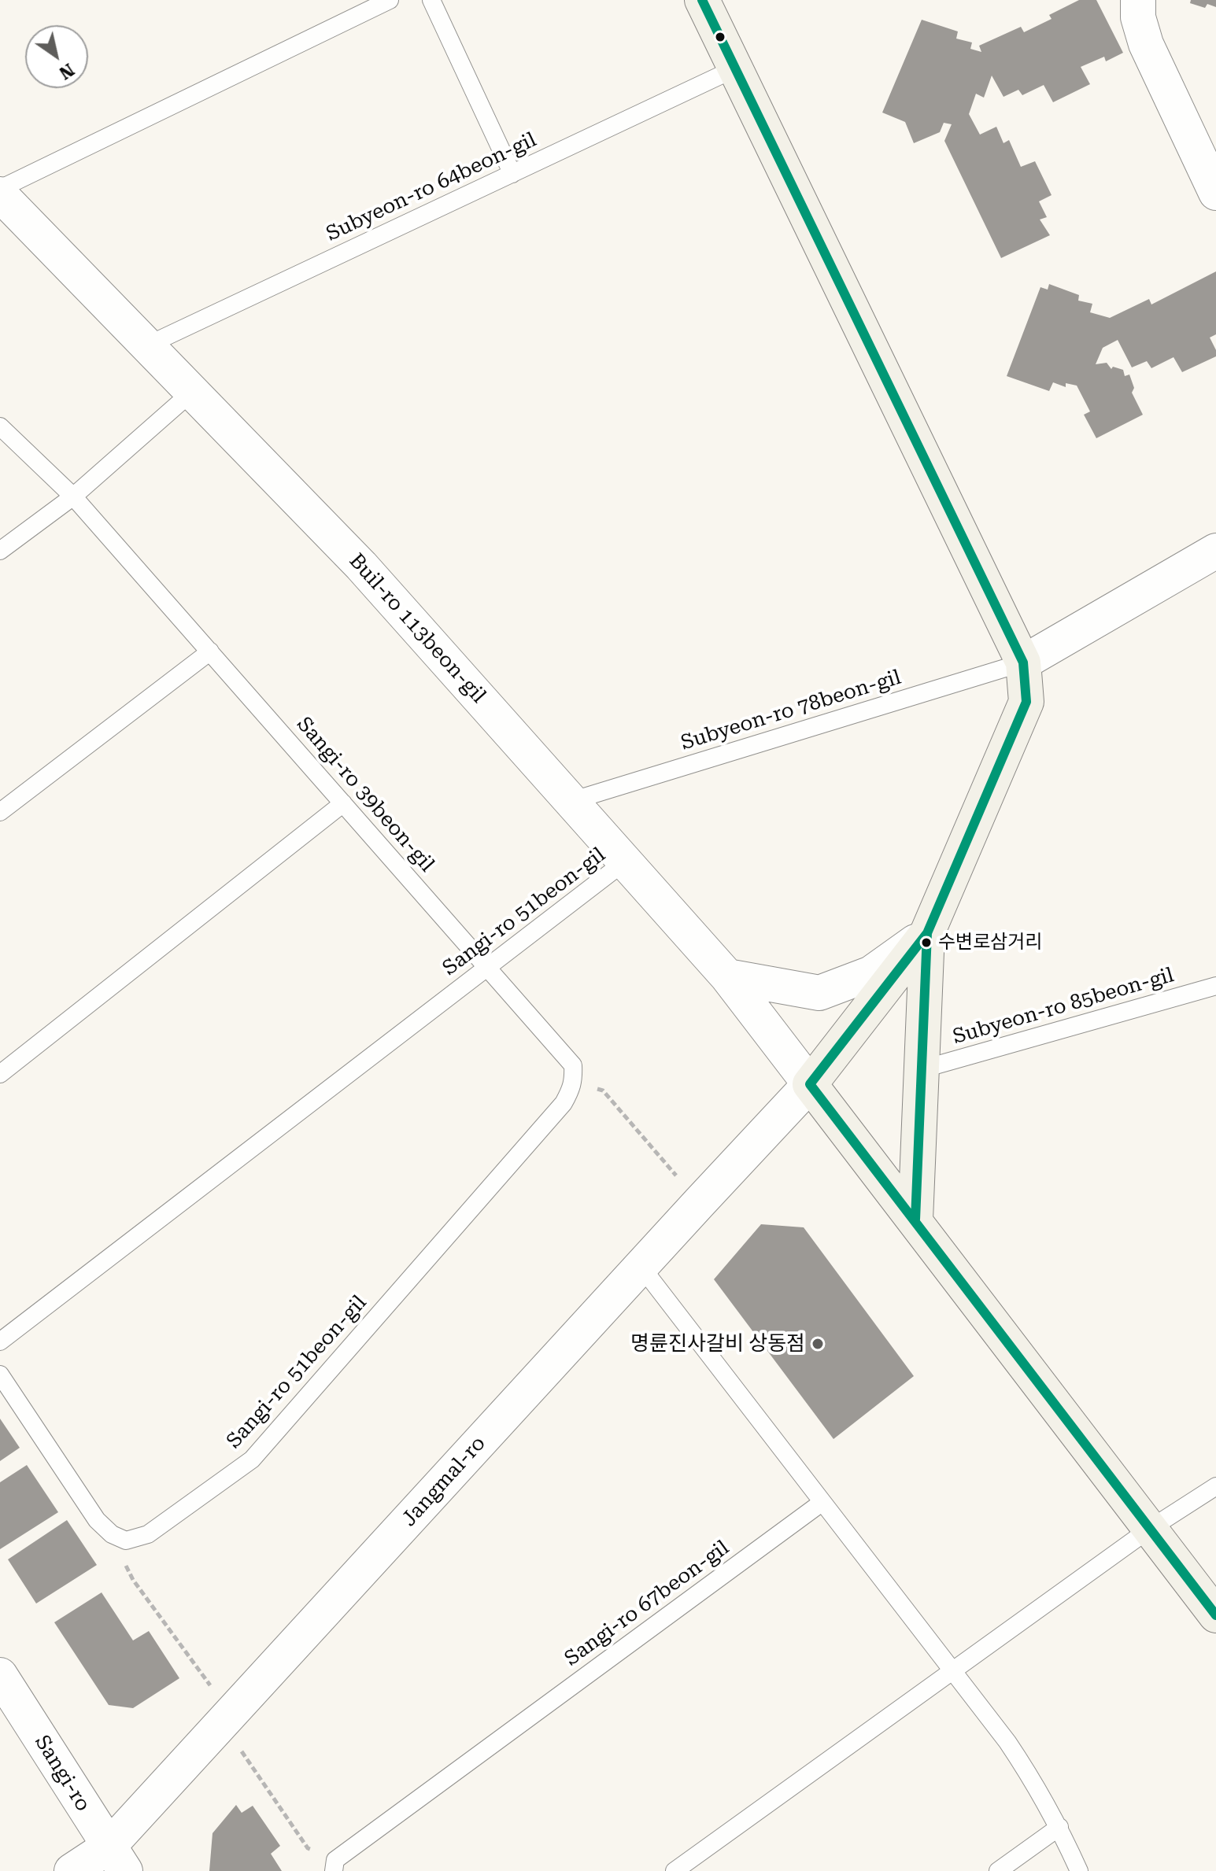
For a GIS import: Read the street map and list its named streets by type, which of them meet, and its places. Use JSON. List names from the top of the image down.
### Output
{
  "streets": {
    "street": ["Buil-ro 113beon-gil", "Jangmal-ro", "Sangi-ro"],
    "lane": [
      "Subyeon-ro 64beon-gil",
      "Subyeon-ro 78beon-gil",
      "Sangi-ro 39beon-gil",
      "Sangi-ro 51beon-gil",
      "Subyeon-ro 85beon-gil",
      "Sangi-ro 67beon-gil"
    ]
  },
  "crossings": [
    ["Subyeon-ro 64beon-gil", "Buil-ro 113beon-gil"],
    ["Buil-ro 113beon-gil", "Subyeon-ro 78beon-gil"],
    ["Buil-ro 113beon-gil", "Sangi-ro 51beon-gil"],
    ["Buil-ro 113beon-gil", "Jangmal-ro"],
    ["Sangi-ro 39beon-gil", "Sangi-ro 51beon-gil"],
    ["Jangmal-ro", "Sangi-ro"]
  ],
  "places": ["수변로삼거리", "명륜진사갈비 상동점"],
  "north": "bottom right"
}
